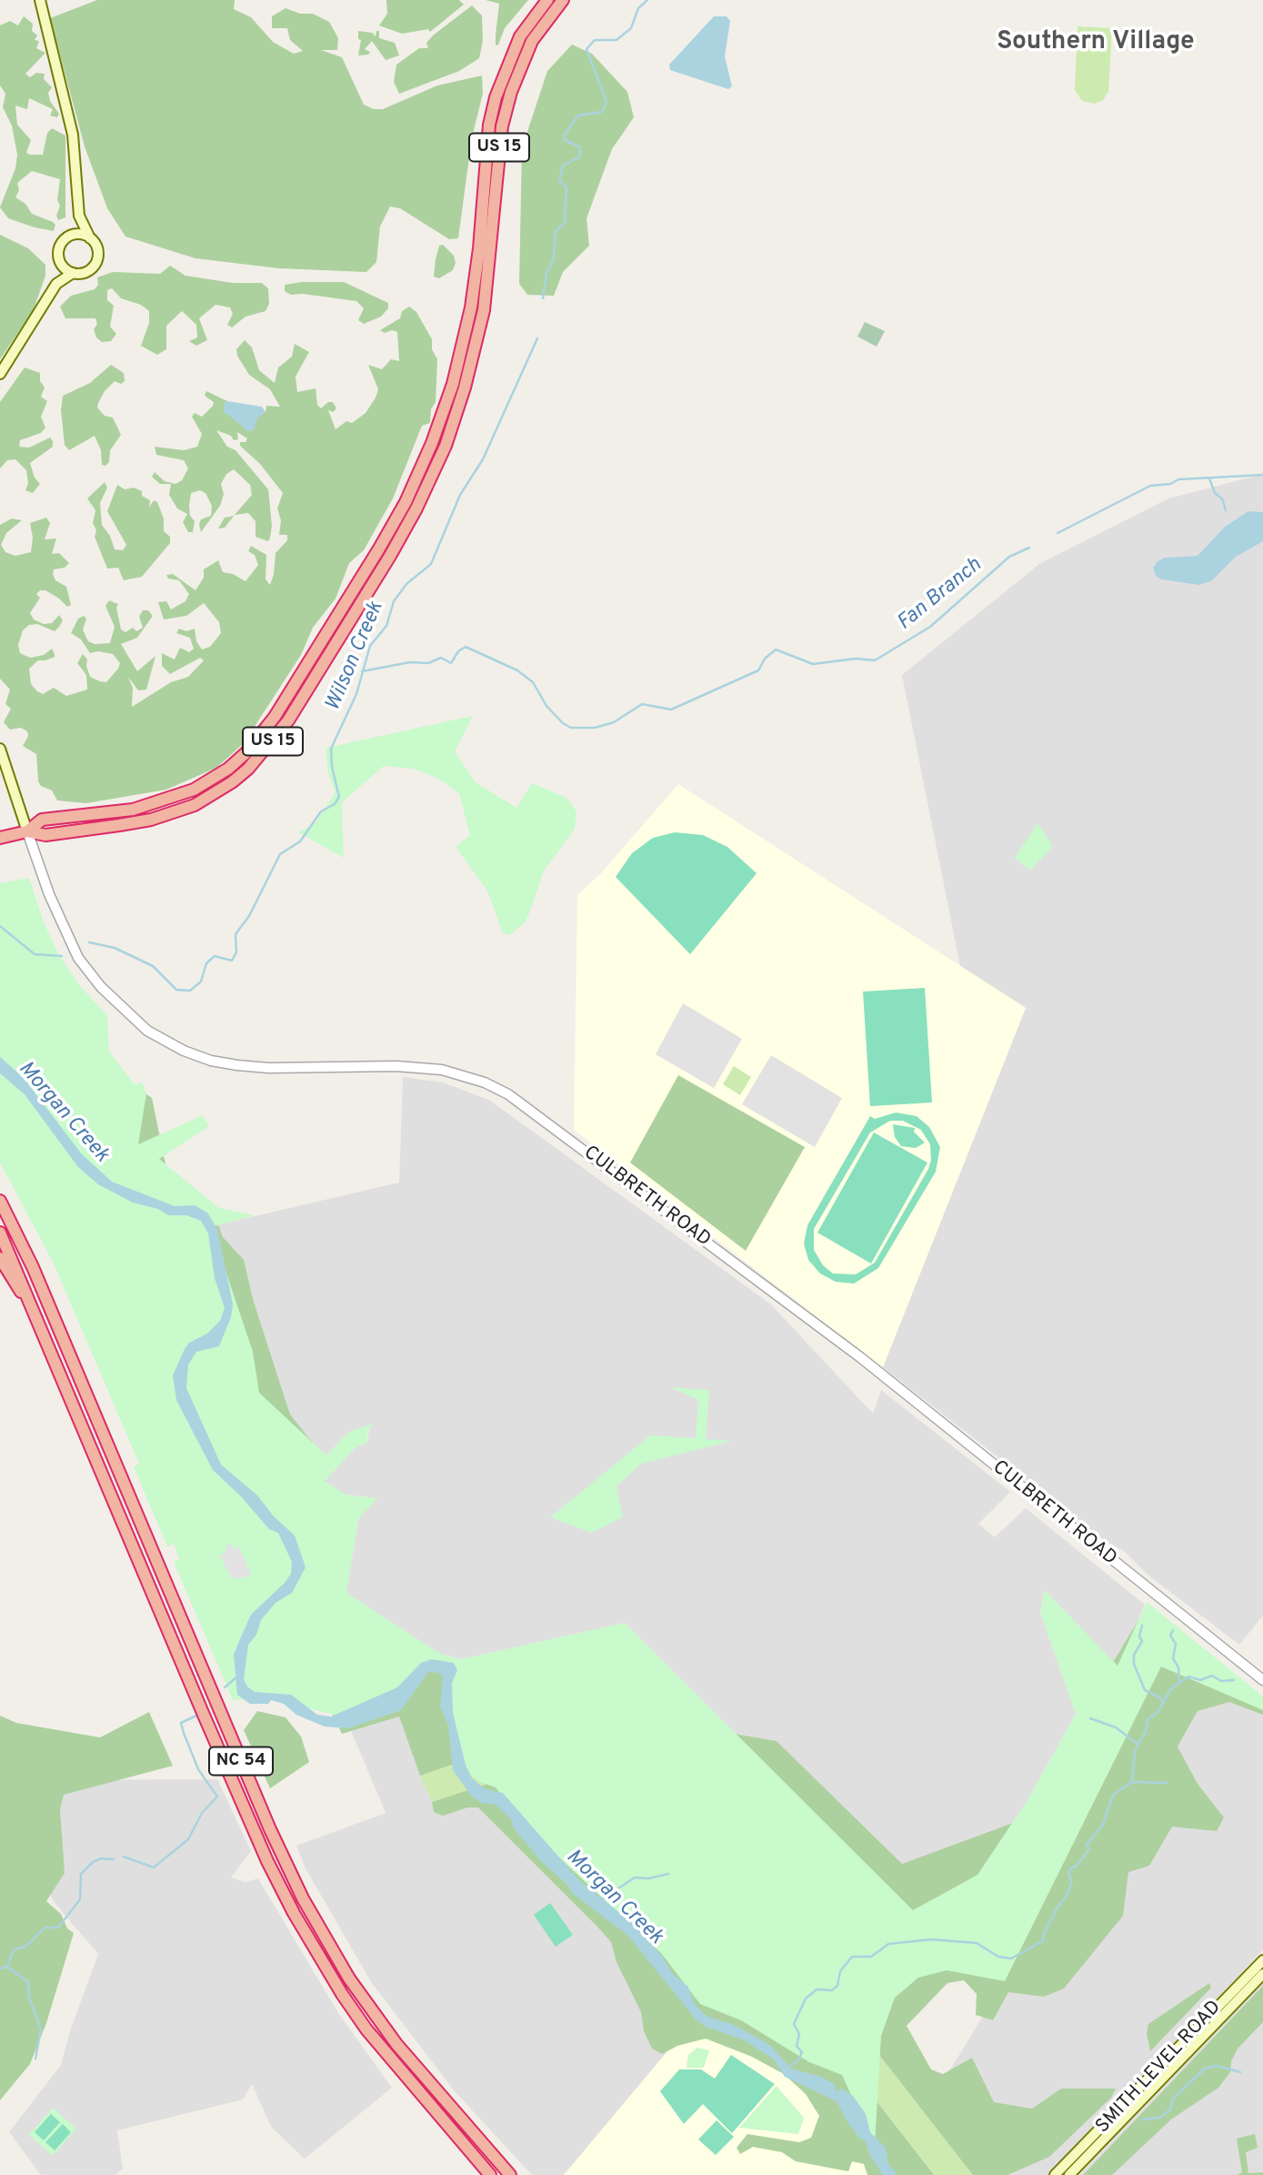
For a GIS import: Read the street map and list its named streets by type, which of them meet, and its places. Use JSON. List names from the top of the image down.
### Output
{
  "streets": {
    "highway": ["US 15", "NC 54"],
    "main road": ["SMITH LEVEL ROAD"],
    "street": ["CULBRETH ROAD"]
  },
  "crossings": [
    ["US 15", "CULBRETH ROAD"]
  ],
  "districts": ["Southern Village"],
  "water": ["Fan Branch", "Wilson Creek", "Morgan Creek"]
}
